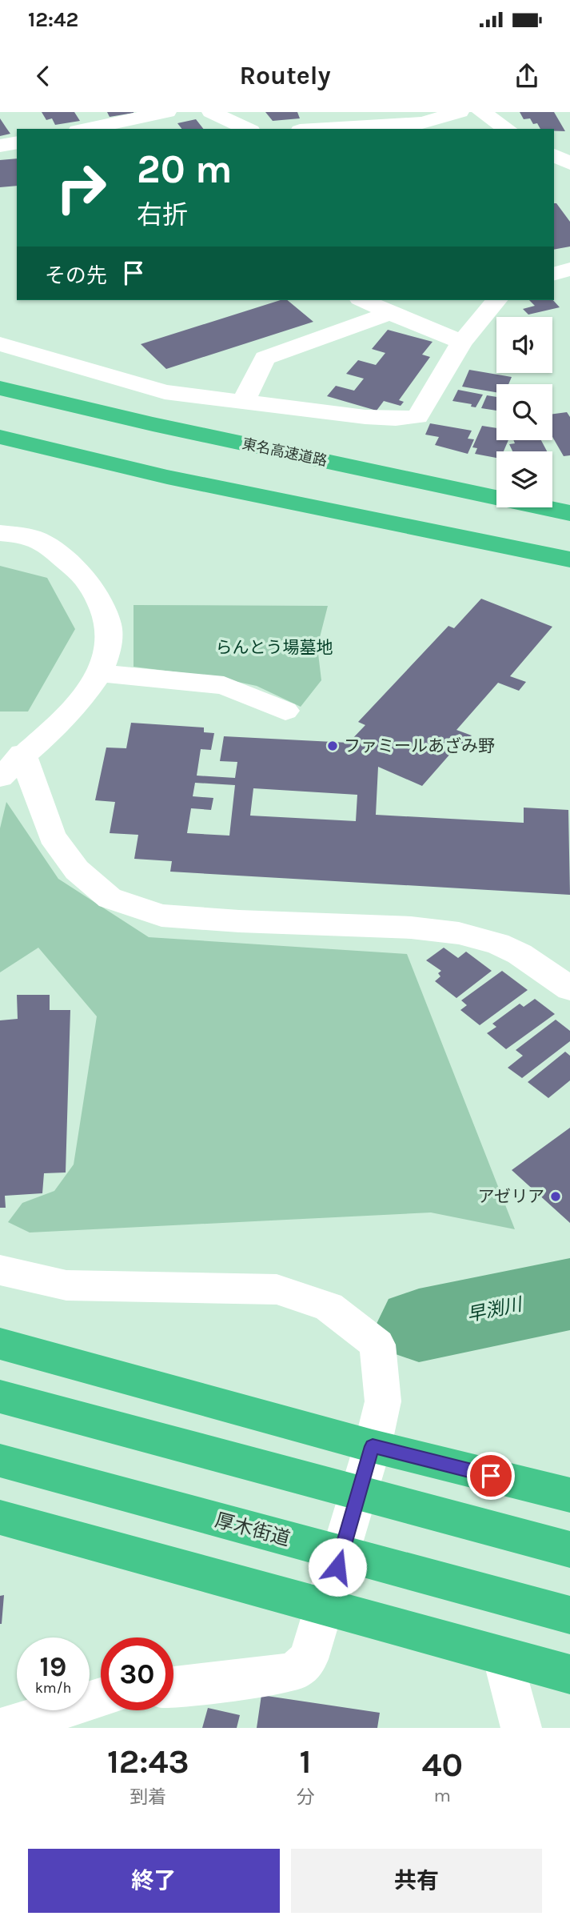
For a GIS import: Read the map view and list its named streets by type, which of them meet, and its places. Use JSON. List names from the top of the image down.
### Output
{
  "streets": {
    "highway": ["東名高速道路", "厚木街道"]
  },
  "water": ["早渕川"],
  "parks": ["らんとう場墓地"],
  "places": ["ファミールあざみ野", "アゼリア"],
  "page": {
    "status": "12:42",
    "header": "Routely",
    "turn": ["20 m", "右折"],
    "then": "その先",
    "speed": "19 km/h",
    "limit": "30",
    "eta": [
      "12:43",
      "到着",
      "1",
      "分",
      "40",
      "m"
    ],
    "buttons": ["終了", "共有"]
  }
}
